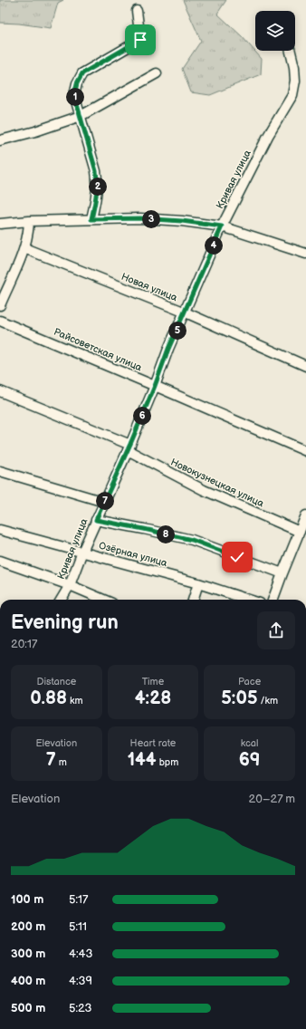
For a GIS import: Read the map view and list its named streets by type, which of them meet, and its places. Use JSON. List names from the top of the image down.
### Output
{
  "streets": {
    "street": [
      "Кривая улица",
      "Новая улица",
      "Райсоветская улица",
      "Новокузнецкая улица",
      "Озёрная улица"
    ]
  },
  "crossings": [
    ["Кривая улица", "Новая улица"],
    ["Кривая улица", "Райсоветская улица"],
    ["Кривая улица", "Новокузнецкая улица"],
    ["Кривая улица", "Озёрная улица"]
  ],
  "page": {
    "pins": [
      "1",
      "2",
      "3",
      "4",
      "5",
      "6",
      "7",
      "8"
    ],
    "heading": ["Evening run", "20:17"],
    "stats": [
      ["Distance", "0.88 km"],
      ["Time", "4:28"],
      ["Pace", "5:05 /km"],
      ["Elevation", "7 m"],
      ["Heart rate", "144 bpm"],
      ["kcal", "69"]
    ],
    "chart": ["Elevation", "20–27 m"],
    "list": [
      {
        "name": "100 m",
        "note": "5:17"
      },
      {
        "name": "200 m",
        "note": "5:11"
      },
      {
        "name": "300 m",
        "note": "4:43"
      },
      {
        "name": "400 m",
        "note": "4:39"
      },
      {
        "name": "500 m",
        "note": "5:23"
      }
    ]
  }
}
